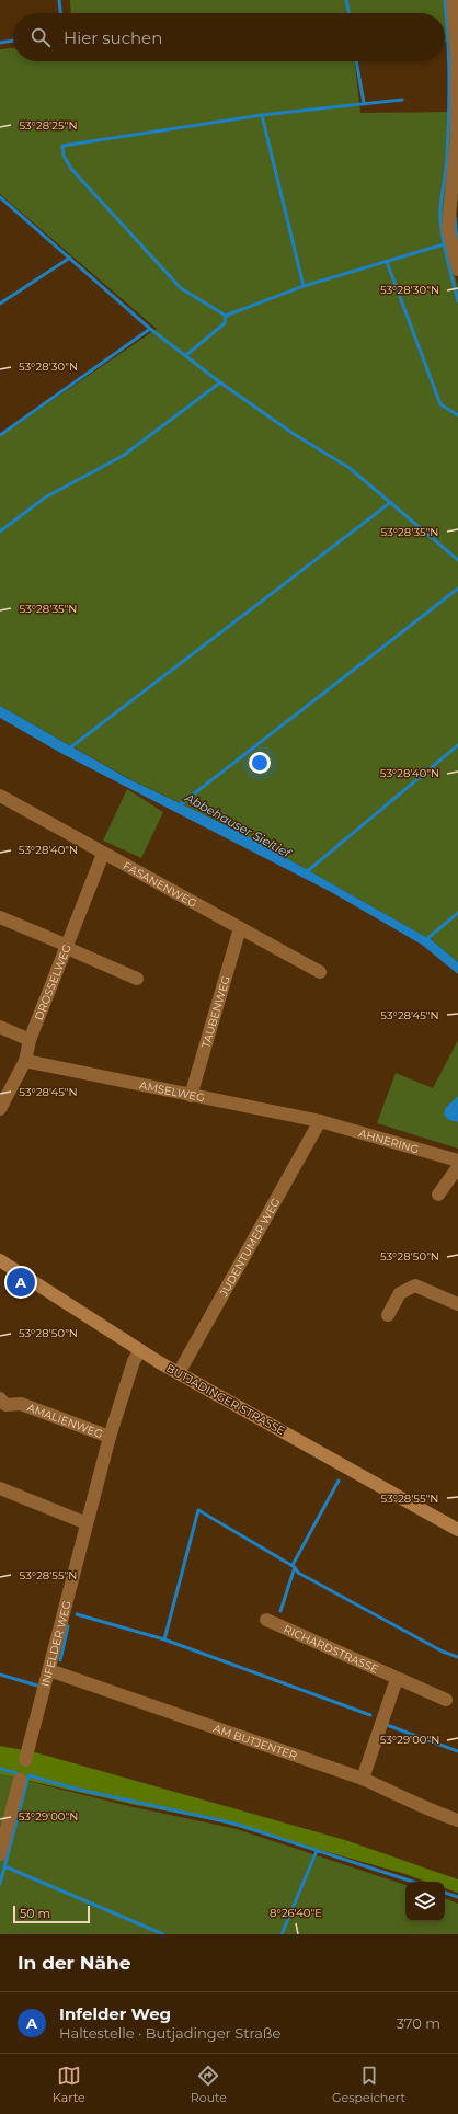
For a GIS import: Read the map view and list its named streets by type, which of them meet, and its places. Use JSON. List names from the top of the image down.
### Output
{
  "streets": {
    "main road": ["BUTJADINGER STRASSE"],
    "street": [
      "FASANENWEG",
      "DROSSELWEG",
      "TAUBENWEG",
      "AMSELWEG",
      "AHNERING",
      "JUDENTUMER WEG",
      "AMALIENWEG",
      "INFELDER WEG",
      "RICHARDSTRASSE",
      "AM BUTJENTER"
    ]
  },
  "crossings": [
    ["FASANENWEG", "DROSSELWEG"],
    ["FASANENWEG", "TAUBENWEG"],
    ["DROSSELWEG", "AMSELWEG"],
    ["TAUBENWEG", "AMSELWEG"],
    ["AMSELWEG", "AHNERING"],
    ["AMSELWEG", "JUDENTUMER WEG"],
    ["AHNERING", "JUDENTUMER WEG"],
    ["JUDENTUMER WEG", "BUTJADINGER STRASSE"],
    ["BUTJADINGER STRASSE", "INFELDER WEG"],
    ["AMALIENWEG", "INFELDER WEG"],
    ["INFELDER WEG", "AM BUTJENTER"]
  ],
  "water": ["Abbehauser Sieltief"],
  "scale_bar": "50 m",
  "page": {
    "search": "Hier suchen",
    "pins": "A",
    "scale": "50 m",
    "heading": "In der Nähe",
    "list": [
      {
        "mark": "A",
        "name": "Infelder Weg",
        "note": "Haltestelle · Butjadinger Straße",
        "value": "370 m"
      }
    ],
    "nav": ["Karte", "Route", "Gespeichert"]
  },
  "coordinates": [
    "53°28'25\"N",
    "53°28'30\"N",
    "53°28'35\"N",
    "53°28'40\"N",
    "53°28'45\"N",
    "53°28'50\"N",
    "53°28'55\"N",
    "53°29'00\"N",
    "8°26'40\"E"
  ]
}
